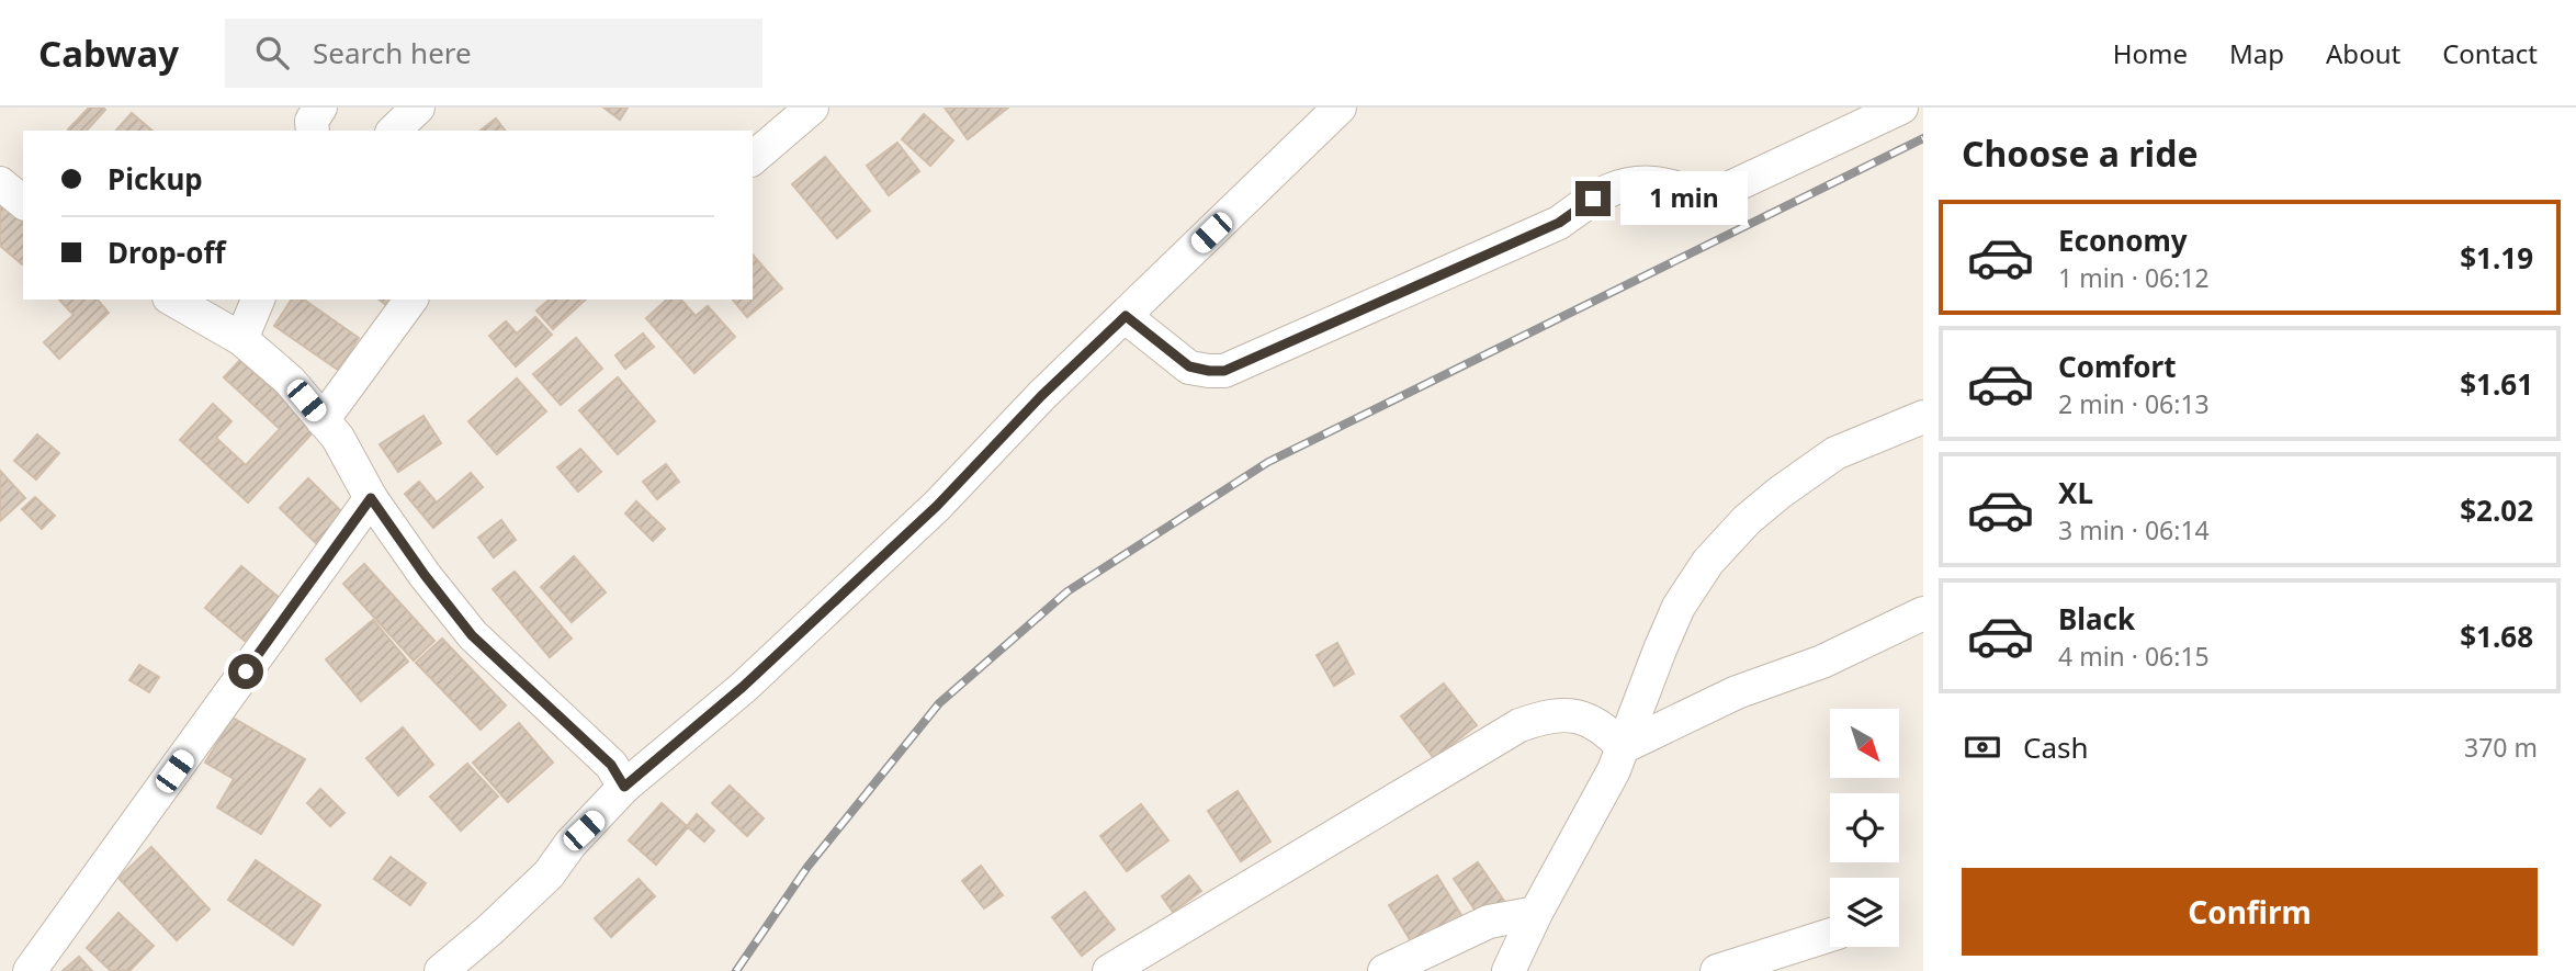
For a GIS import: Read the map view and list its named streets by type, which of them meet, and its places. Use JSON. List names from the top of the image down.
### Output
{
  "north": "bottom right",
  "page": {
    "header": "Cabway",
    "search": "Search here",
    "nav": [
      "Home",
      "Map",
      "About",
      "Contact"
    ],
    "heading": "Choose a ride",
    "banner": ["Pickup", "Drop-off"],
    "bubble": "1 min",
    "list": [
      {
        "name": "Economy",
        "note": "1 min · 06:12",
        "value": "$1.19"
      },
      {
        "name": "Comfort",
        "note": "2 min · 06:13",
        "value": "$1.61"
      },
      {
        "name": "XL",
        "note": "3 min · 06:14",
        "value": "$2.02"
      },
      {
        "name": "Black",
        "note": "4 min · 06:15",
        "value": "$1.68"
      }
    ],
    "pay": ["Cash", "370 m"],
    "buttons": "Confirm"
  }
}
